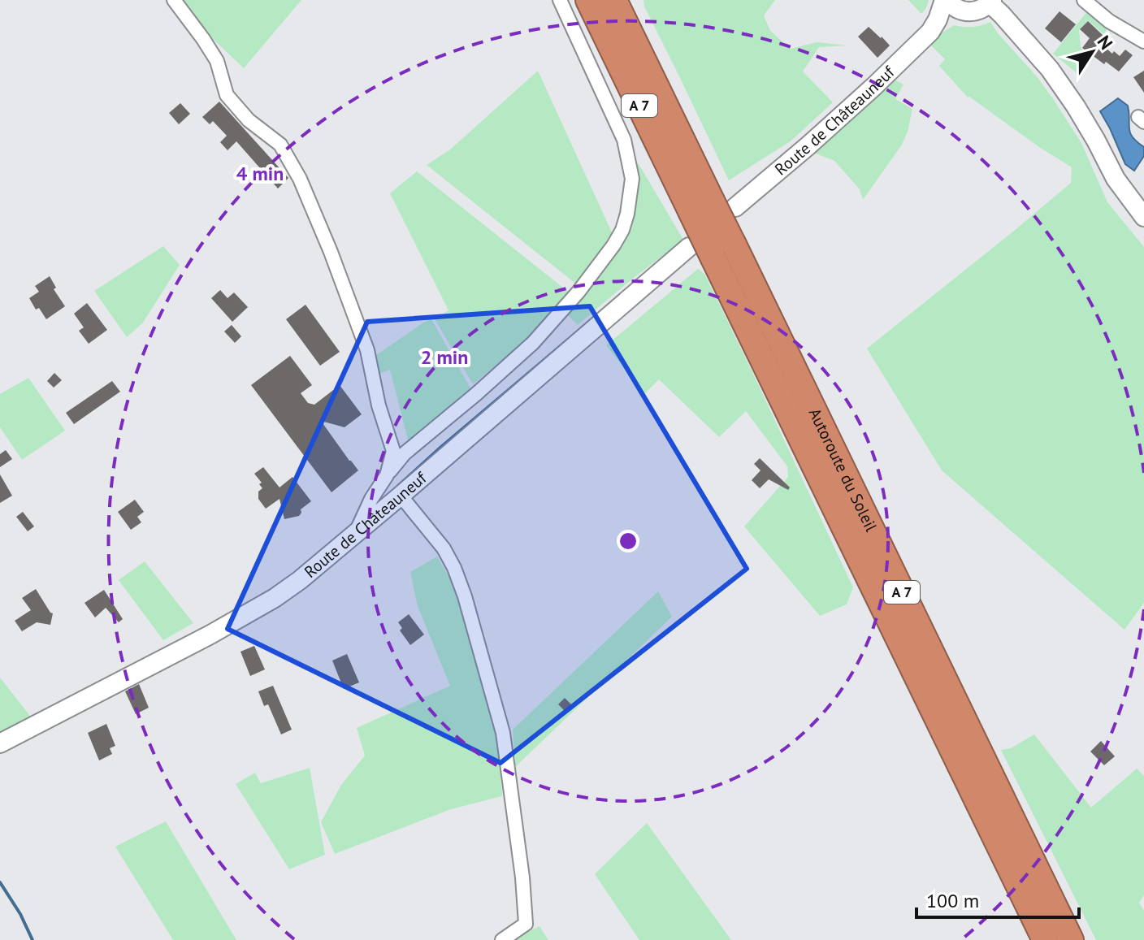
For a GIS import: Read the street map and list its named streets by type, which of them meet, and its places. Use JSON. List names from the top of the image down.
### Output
{
  "streets": {
    "highway": ["A 7", "Autoroute du Soleil"],
    "main road": ["Route de Châteauneuf"]
  },
  "scale_bar": "100 m",
  "north": "top right",
  "rings": ["4 min", "2 min"]
}
